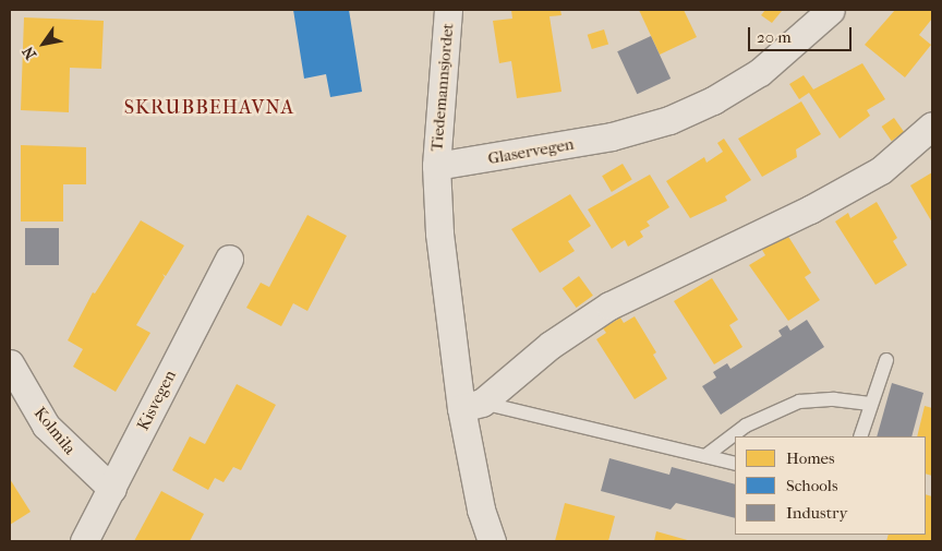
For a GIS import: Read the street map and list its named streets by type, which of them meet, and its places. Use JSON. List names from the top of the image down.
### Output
{
  "streets": {
    "street": [
      "Tiedemannsjordet",
      "Glaservegen",
      "Kisvegen",
      "Kolmila"
    ]
  },
  "crossings": [
    ["Tiedemannsjordet", "Glaservegen"],
    ["Kisvegen", "Kolmila"]
  ],
  "districts": ["SKRUBBEHAVNA"],
  "legend": ["Homes", "Schools", "Industry"],
  "scale_bar": "20 m",
  "north": "bottom left"
}
